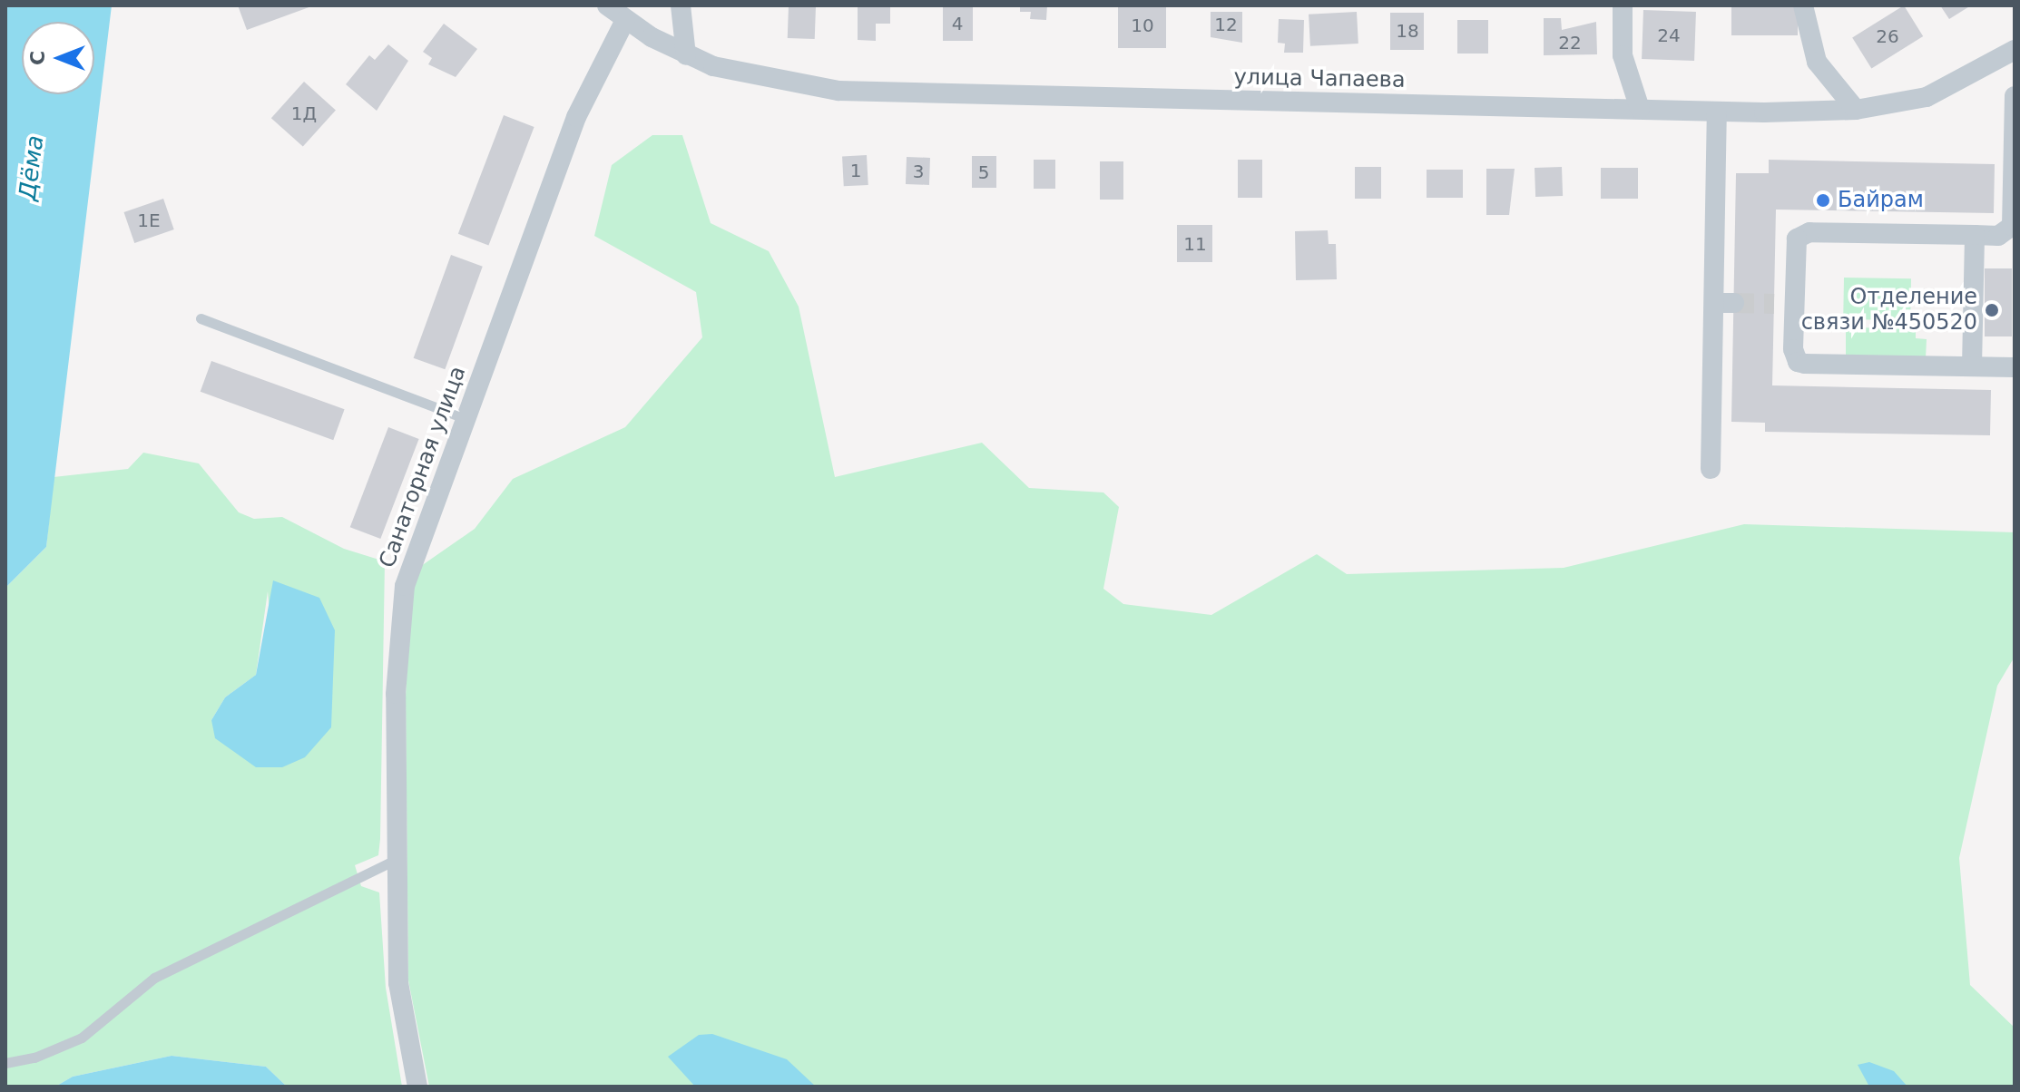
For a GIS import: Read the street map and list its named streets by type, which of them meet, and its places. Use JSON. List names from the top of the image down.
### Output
{
  "streets": {
    "street": ["улица Чапаева", "Санаторная улица"]
  },
  "crossings": [
    ["улица Чапаева", "Санаторная улица"]
  ],
  "water": ["Дёма"],
  "places": ["Байрам", "Отделение связи №450520"],
  "house_numbers": [
    "4",
    "12",
    "10",
    "18",
    "24",
    "26",
    "22",
    "1Д",
    "1",
    "3",
    "5",
    "1Е",
    "11"
  ],
  "north": "left"
}
